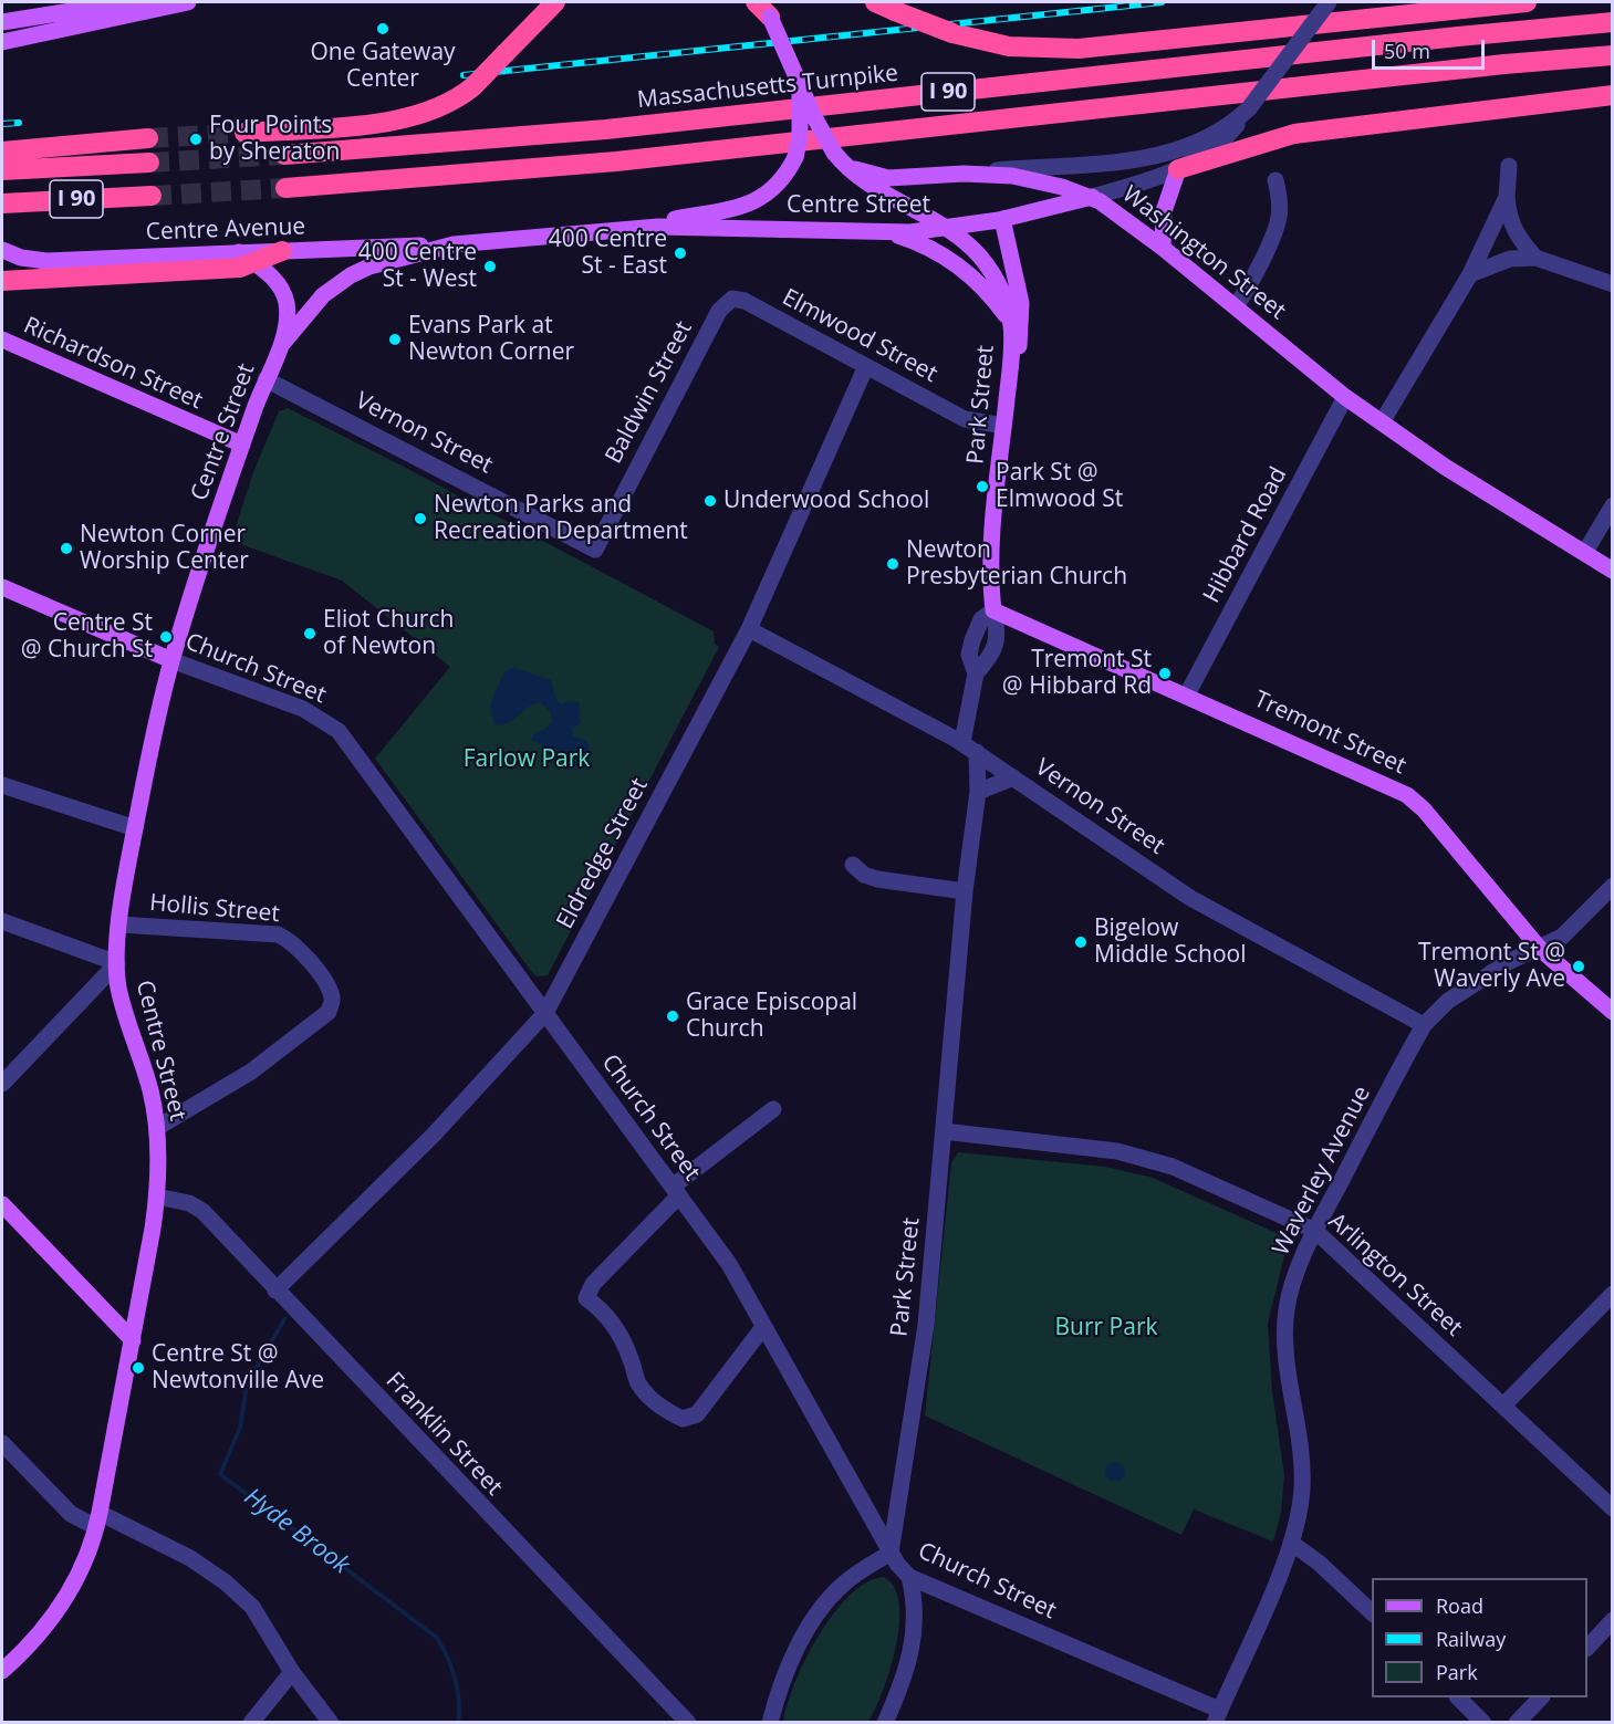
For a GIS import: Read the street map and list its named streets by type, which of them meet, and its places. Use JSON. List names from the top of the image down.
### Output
{
  "streets": {
    "highway": ["Massachusetts Turnpike", "I 90"],
    "main road": [
      "Centre Street",
      "Centre Avenue",
      "Washington Street",
      "Richardson Street",
      "Park Street",
      "Church Street",
      "Tremont Street"
    ],
    "street": [
      "Elmwood Street",
      "Baldwin Street",
      "Vernon Street",
      "Hibbard Road",
      "Eldredge Street",
      "Hollis Street",
      "Waverley Avenue",
      "Arlington Street",
      "Franklin Street"
    ]
  },
  "crossings": [
    ["Centre Street", "Centre Avenue"],
    ["Centre Street", "Washington Street"],
    ["Centre Street", "Richardson Street"],
    ["Centre Street", "Park Street"],
    ["Centre Street", "Vernon Street"],
    ["Centre Street", "Church Street"],
    ["Centre Street", "Hollis Street"],
    ["Centre Street", "Franklin Street"],
    ["Washington Street", "Park Street"],
    ["Washington Street", "Hibbard Road"],
    ["Elmwood Street", "Baldwin Street"],
    ["Elmwood Street", "Park Street"],
    ["Elmwood Street", "Eldredge Street"],
    ["Baldwin Street", "Vernon Street"],
    ["Park Street", "Vernon Street"],
    ["Park Street", "Church Street"],
    ["Park Street", "Tremont Street"],
    ["Park Street", "Arlington Street"],
    ["Vernon Street", "Eldredge Street"],
    ["Vernon Street", "Waverley Avenue"],
    ["Hibbard Road", "Tremont Street"],
    ["Church Street", "Eldredge Street"],
    ["Church Street", "Waverley Avenue"],
    ["Tremont Street", "Waverley Avenue"],
    ["Eldredge Street", "Franklin Street"],
    ["Waverley Avenue", "Arlington Street"]
  ],
  "water": ["Hyde Brook"],
  "parks": ["Farlow Park", "Burr Park"],
  "places": [
    "One Gateway Center",
    "Four Points by Sheraton",
    "400 Centre St - East",
    "400 Centre St - West",
    "Evans Park at Newton Corner",
    "Park St @ Elmwood St",
    "Underwood School",
    "Newton Parks and Recreation Department",
    "Newton Corner Worship Center",
    "Newton Presbyterian Church",
    "Eliot Church of Newton",
    "Centre St @ Church St",
    "Tremont St @ Hibbard Rd",
    "Bigelow Middle School",
    "Tremont St @ Waverly Ave",
    "Grace Episcopal Church",
    "Centre St @ Newtonville Ave"
  ],
  "legend": ["Road", "Railway", "Park"],
  "scale_bar": "50 m"
}
